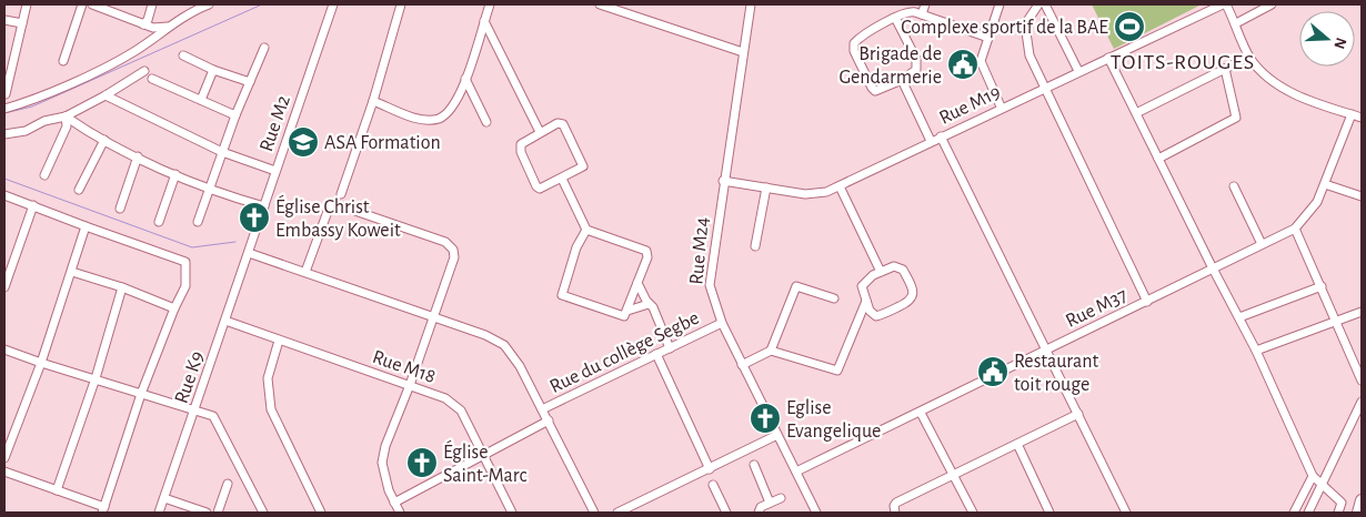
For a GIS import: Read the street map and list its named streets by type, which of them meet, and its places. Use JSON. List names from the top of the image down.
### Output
{
  "streets": {
    "street": [
      "Rue M19",
      "Rue M2",
      "Rue M24",
      "Rue M37",
      "Rue du collège Segbe",
      "Rue M18",
      "Rue K9"
    ]
  },
  "crossings": [
    ["Rue M19", "Rue M24"],
    ["Rue M2", "Rue K9"],
    ["Rue M24", "Rue M37"],
    ["Rue M24", "Rue du collège Segbe"],
    ["Rue M18", "Rue K9"]
  ],
  "districts": ["TOITS-ROUGES"],
  "places": {
    "sports": ["Complexe sportif de la BAE"],
    "public building": ["Brigade de Gendarmerie", "Restaurant toit rouge"],
    "school or university": ["ASA Formation"],
    "church": ["Église Christ Embassy Koweit", "Eglise Evangelique", "Église Saint-Marc"]
  },
  "north": "right"
}
